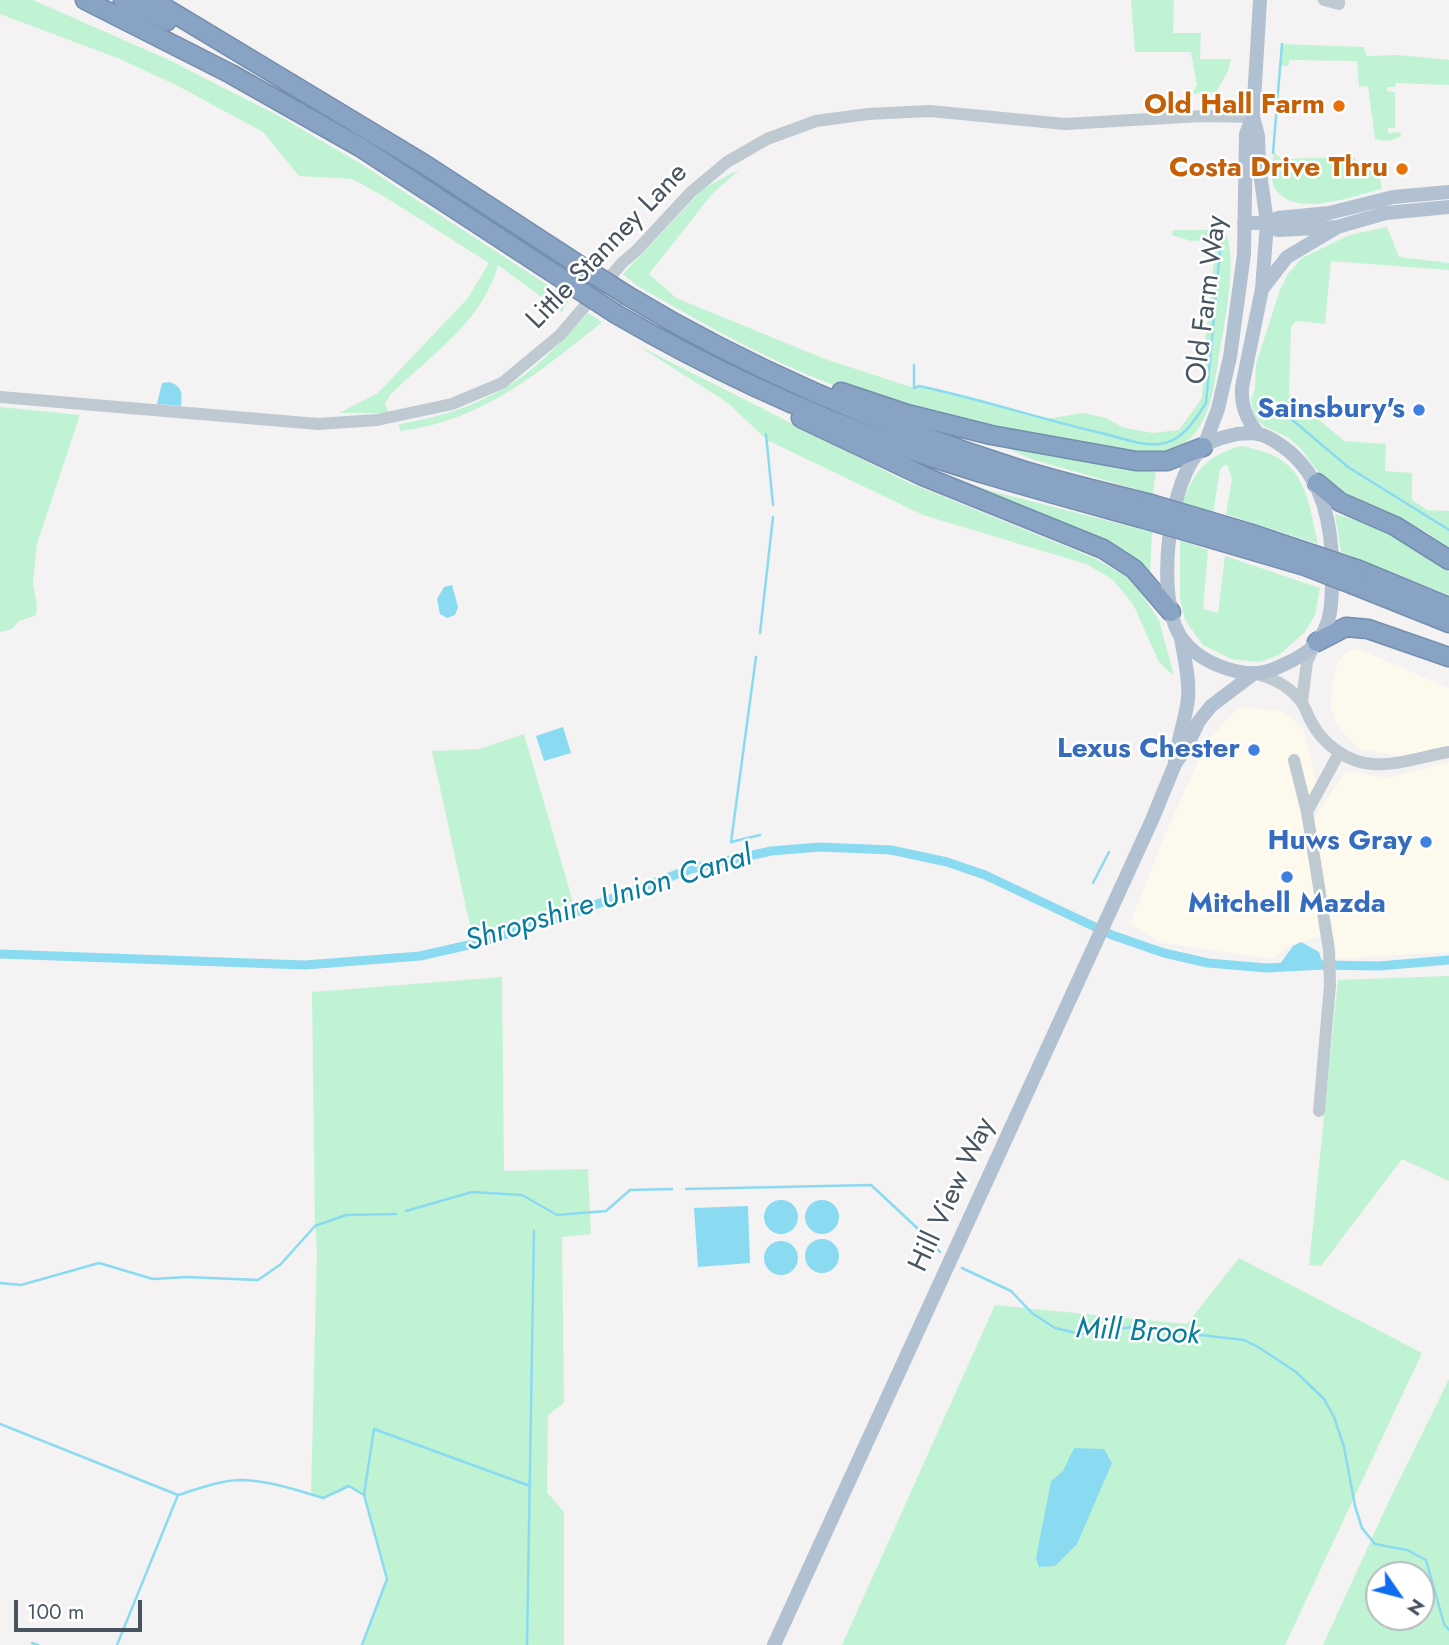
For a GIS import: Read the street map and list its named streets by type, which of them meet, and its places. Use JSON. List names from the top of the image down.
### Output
{
  "streets": {
    "main road": ["Old Farm Way", "Hill View Way"],
    "street": ["Little Stanney Lane"]
  },
  "crossings": [
    ["Little Stanney Lane", "Old Farm Way"],
    ["Old Farm Way", "Hill View Way"]
  ],
  "water": ["Shropshire Union Canal", "Mill Brook"],
  "places": [
    "Old Hall Farm",
    "Costa Drive Thru",
    "Sainsbury's",
    "Lexus Chester",
    "Huws Gray",
    "Mitchell Mazda"
  ],
  "scale_bar": "100 m",
  "north": "bottom right"
}
